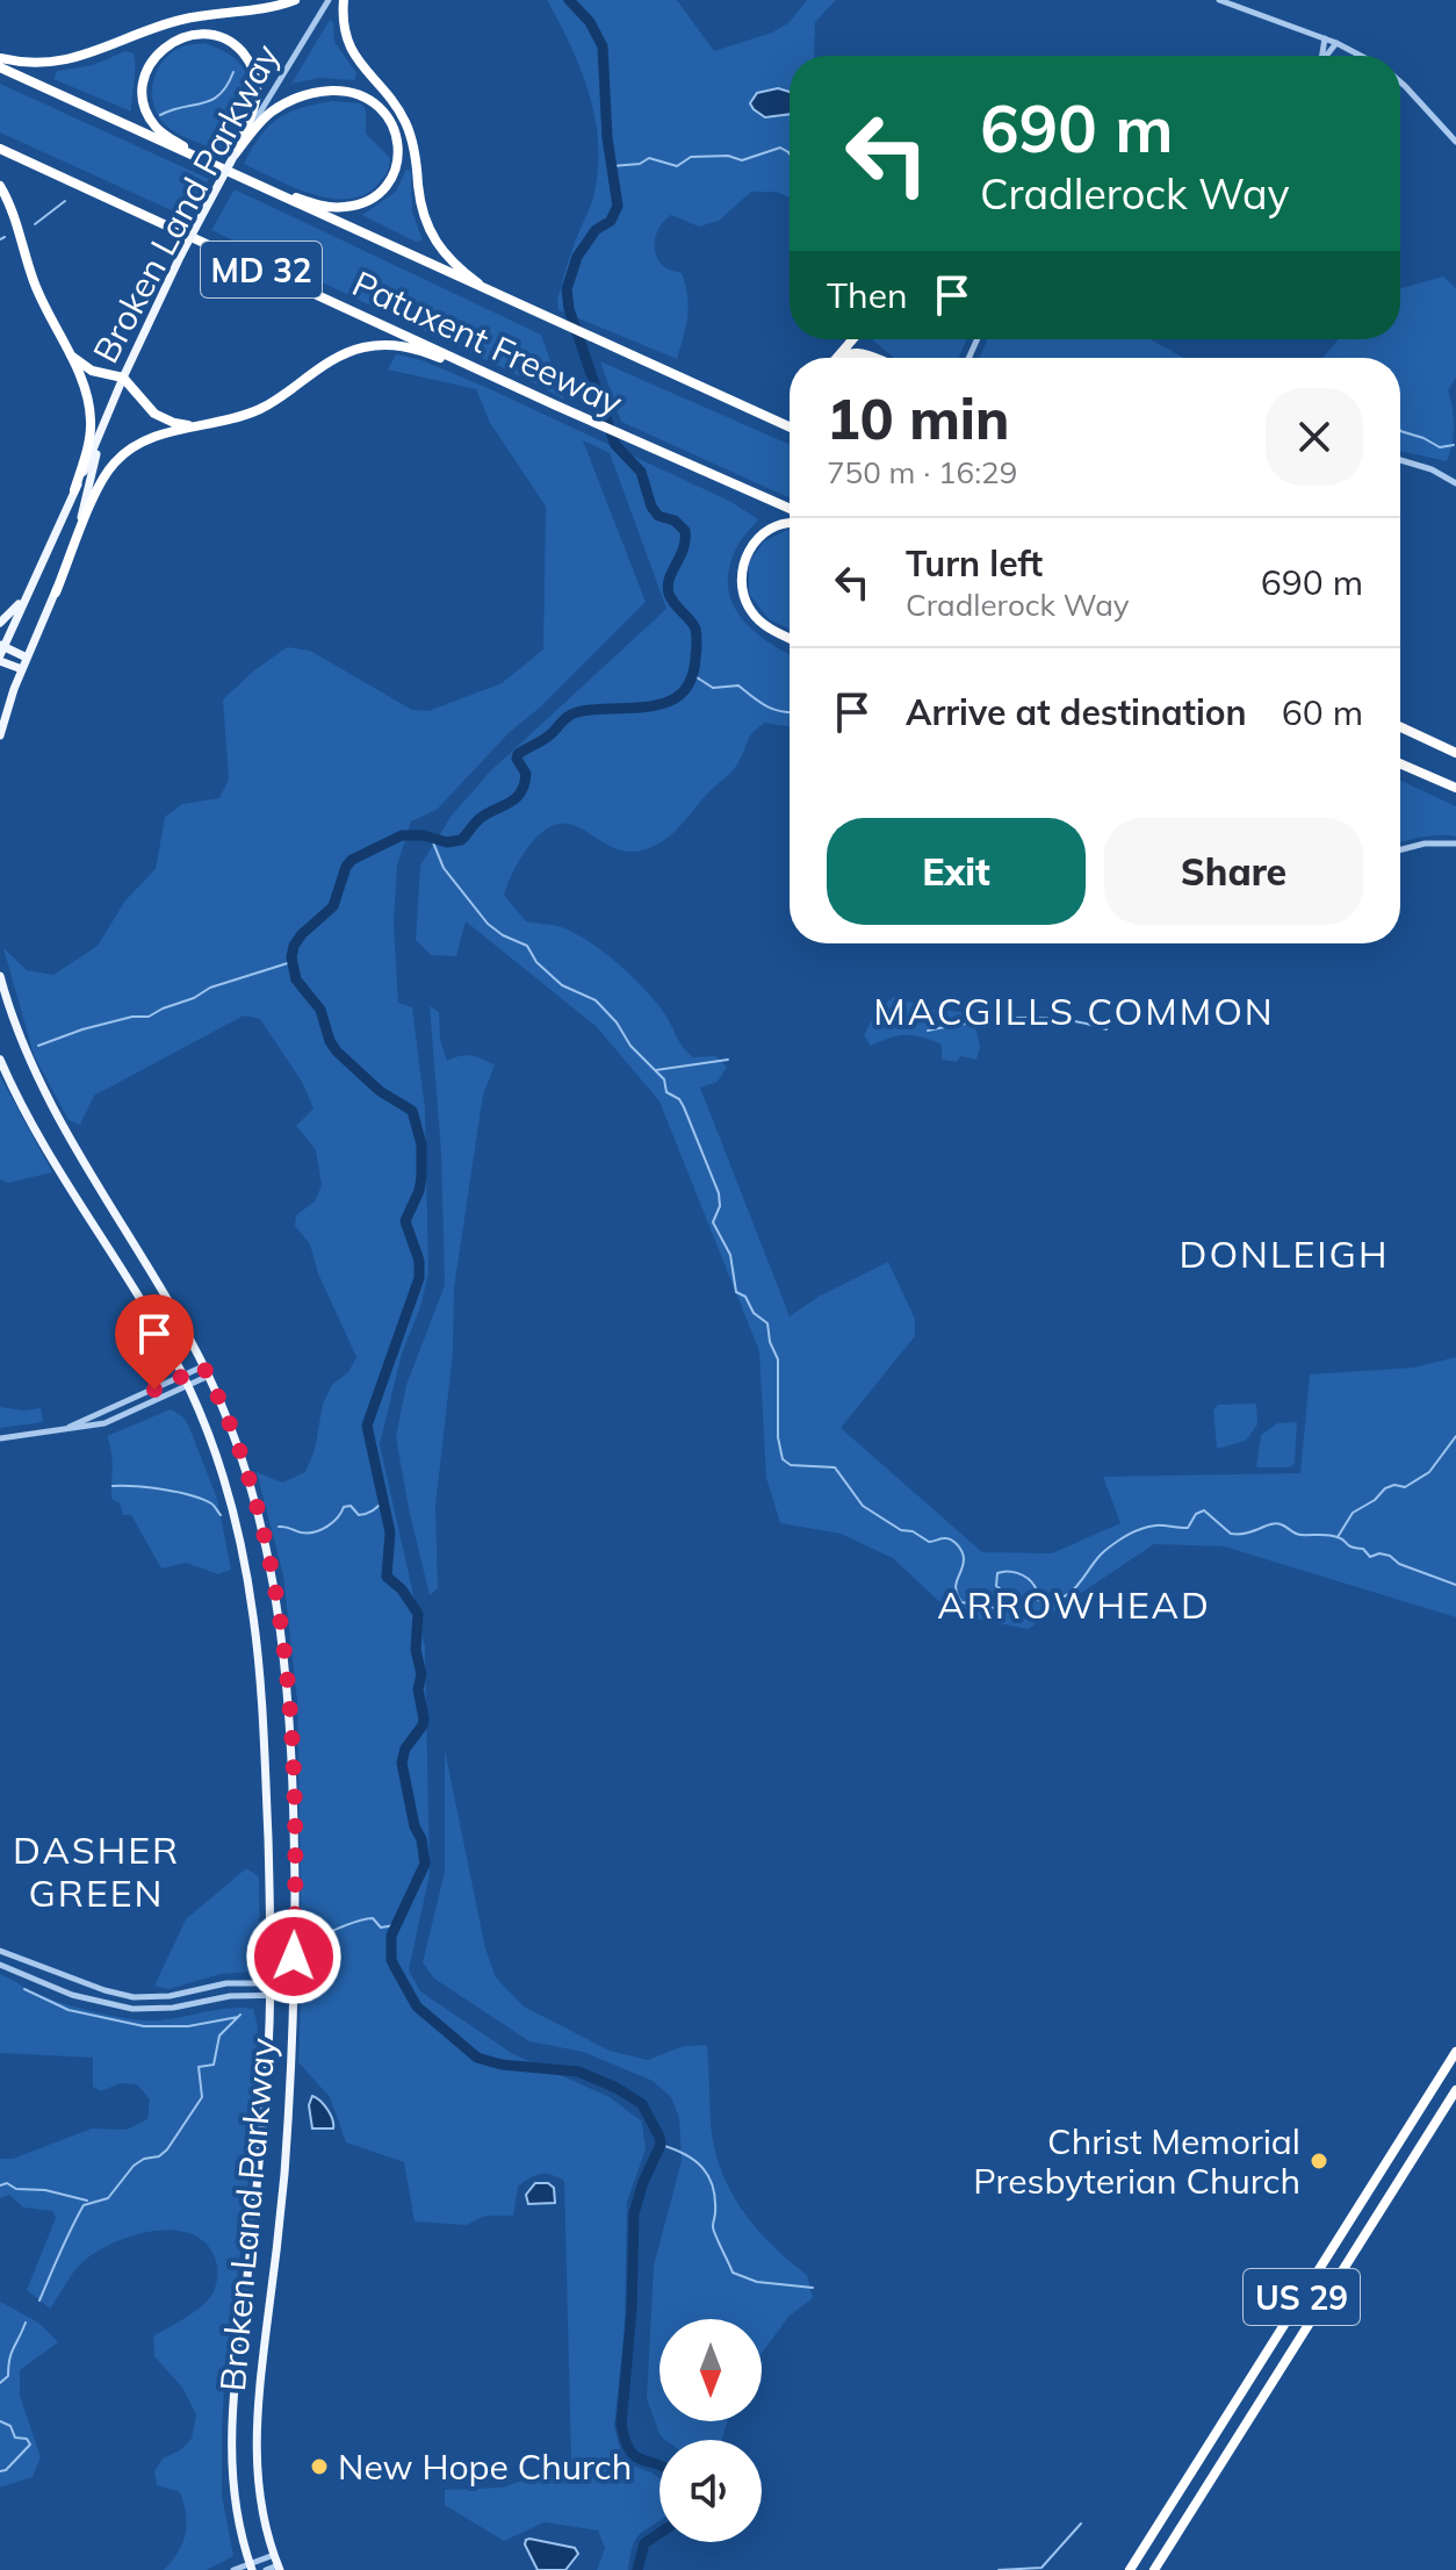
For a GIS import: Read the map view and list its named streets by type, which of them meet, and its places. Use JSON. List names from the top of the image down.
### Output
{
  "streets": {
    "highway": ["MD 32", "Patuxent Freeway", "US 29"],
    "main road": ["Broken Land Parkway"]
  },
  "districts": [
    "MACGILLS COMMON",
    "DONLEIGH",
    "ARROWHEAD",
    "DASHER GREEN"
  ],
  "places": ["Christ Memorial Presbyterian Church", "New Hope Church"],
  "north": "bottom",
  "page": {
    "turn": ["690 m", "Cradlerock Way"],
    "then": "Then",
    "heading": ["10 min", "750 m · 16:29"],
    "list": [
      {
        "name": "Turn left",
        "note": "Cradlerock Way",
        "value": "690 m"
      },
      {
        "name": "Arrive at destination",
        "value": "60 m"
      }
    ],
    "buttons": ["Exit", "Share"]
  }
}
